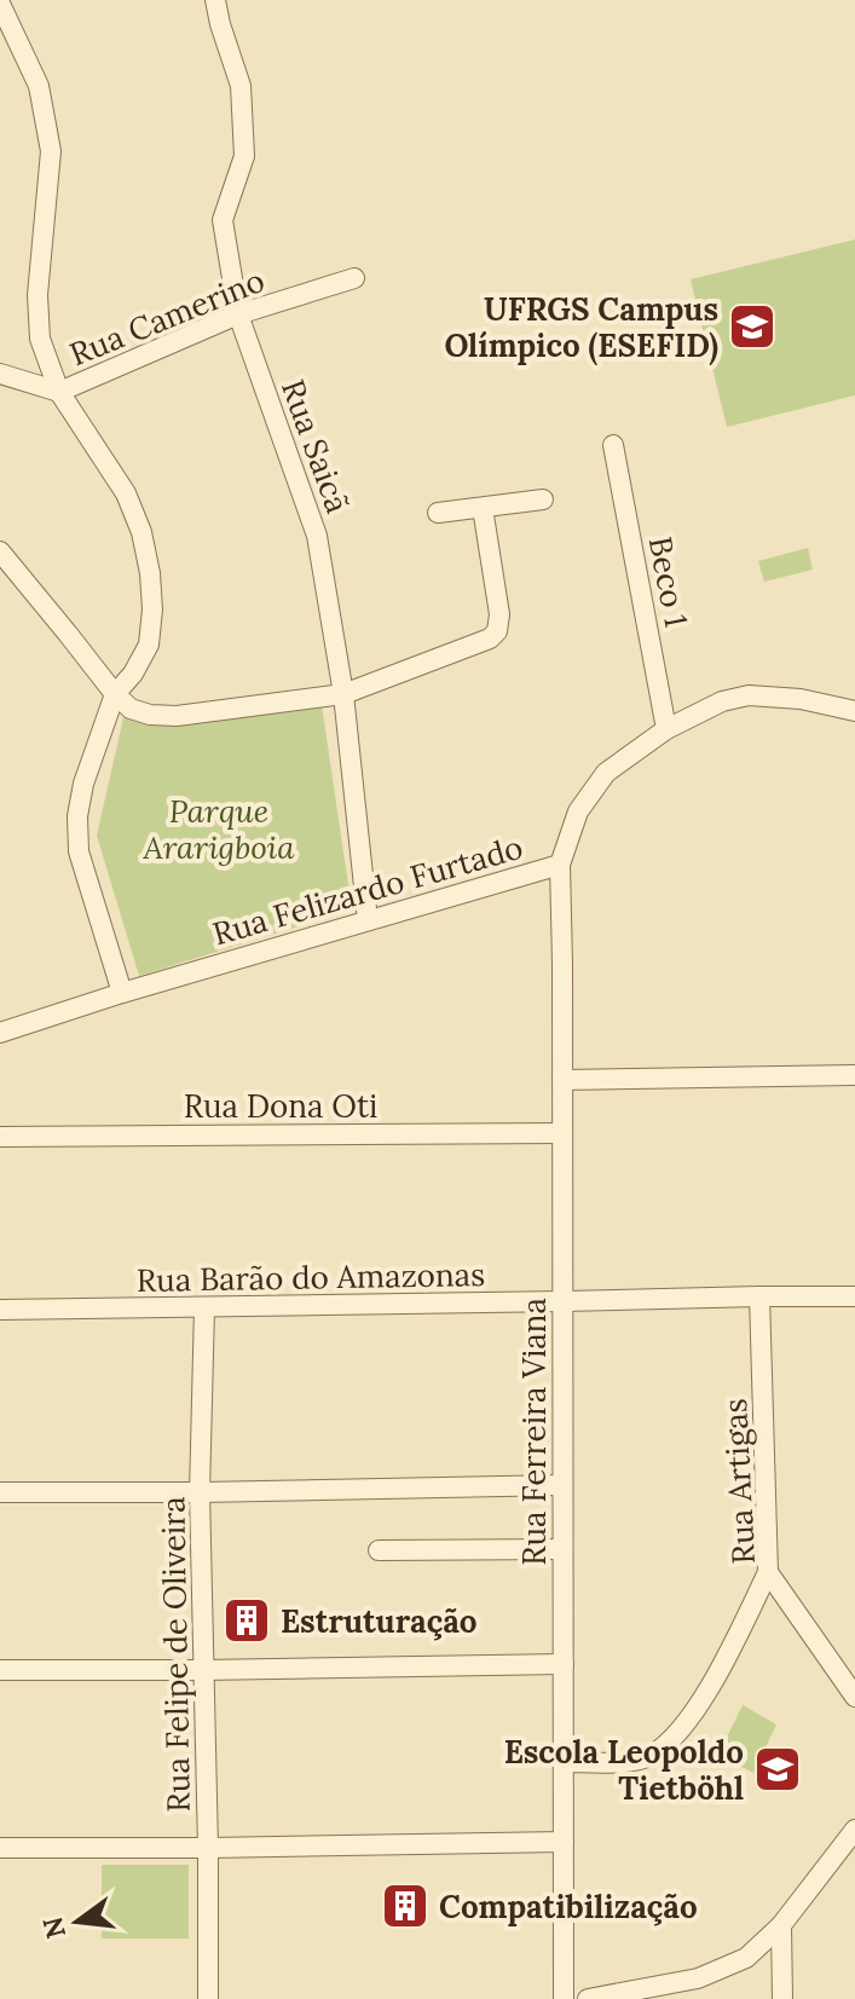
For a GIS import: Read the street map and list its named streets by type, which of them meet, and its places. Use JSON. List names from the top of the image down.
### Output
{
  "streets": {
    "street": [
      "Rua Camerino",
      "Rua Saicã",
      "Beco 1",
      "Rua Felizardo Furtado",
      "Rua Dona Oti",
      "Rua Barão do Amazonas",
      "Rua Ferreira Viana",
      "Rua Artigas",
      "Rua Felipe de Oliveira"
    ]
  },
  "crossings": [
    ["Rua Camerino", "Rua Saicã"],
    ["Rua Saicã", "Rua Felizardo Furtado"],
    ["Beco 1", "Rua Felizardo Furtado"],
    ["Rua Felizardo Furtado", "Rua Ferreira Viana"],
    ["Rua Dona Oti", "Rua Ferreira Viana"],
    ["Rua Barão do Amazonas", "Rua Ferreira Viana"],
    ["Rua Barão do Amazonas", "Rua Artigas"],
    ["Rua Barão do Amazonas", "Rua Felipe de Oliveira"]
  ],
  "parks": ["Parque Ararigboia"],
  "places": {
    "school or university": ["UFRGS Campus Olímpico (ESEFID)", "Escola Leopoldo Tietböhl"],
    "building": ["Estruturação", "Compatibilização"]
  },
  "north": "left"
}
